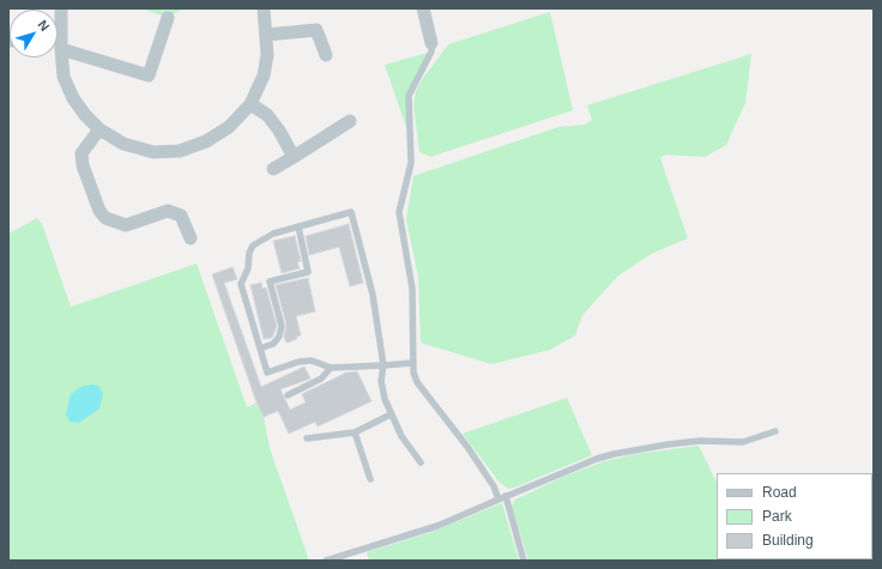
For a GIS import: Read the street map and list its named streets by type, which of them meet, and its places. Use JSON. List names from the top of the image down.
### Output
{
  "legend": ["Road", "Park", "Building"],
  "north": "top right"
}
